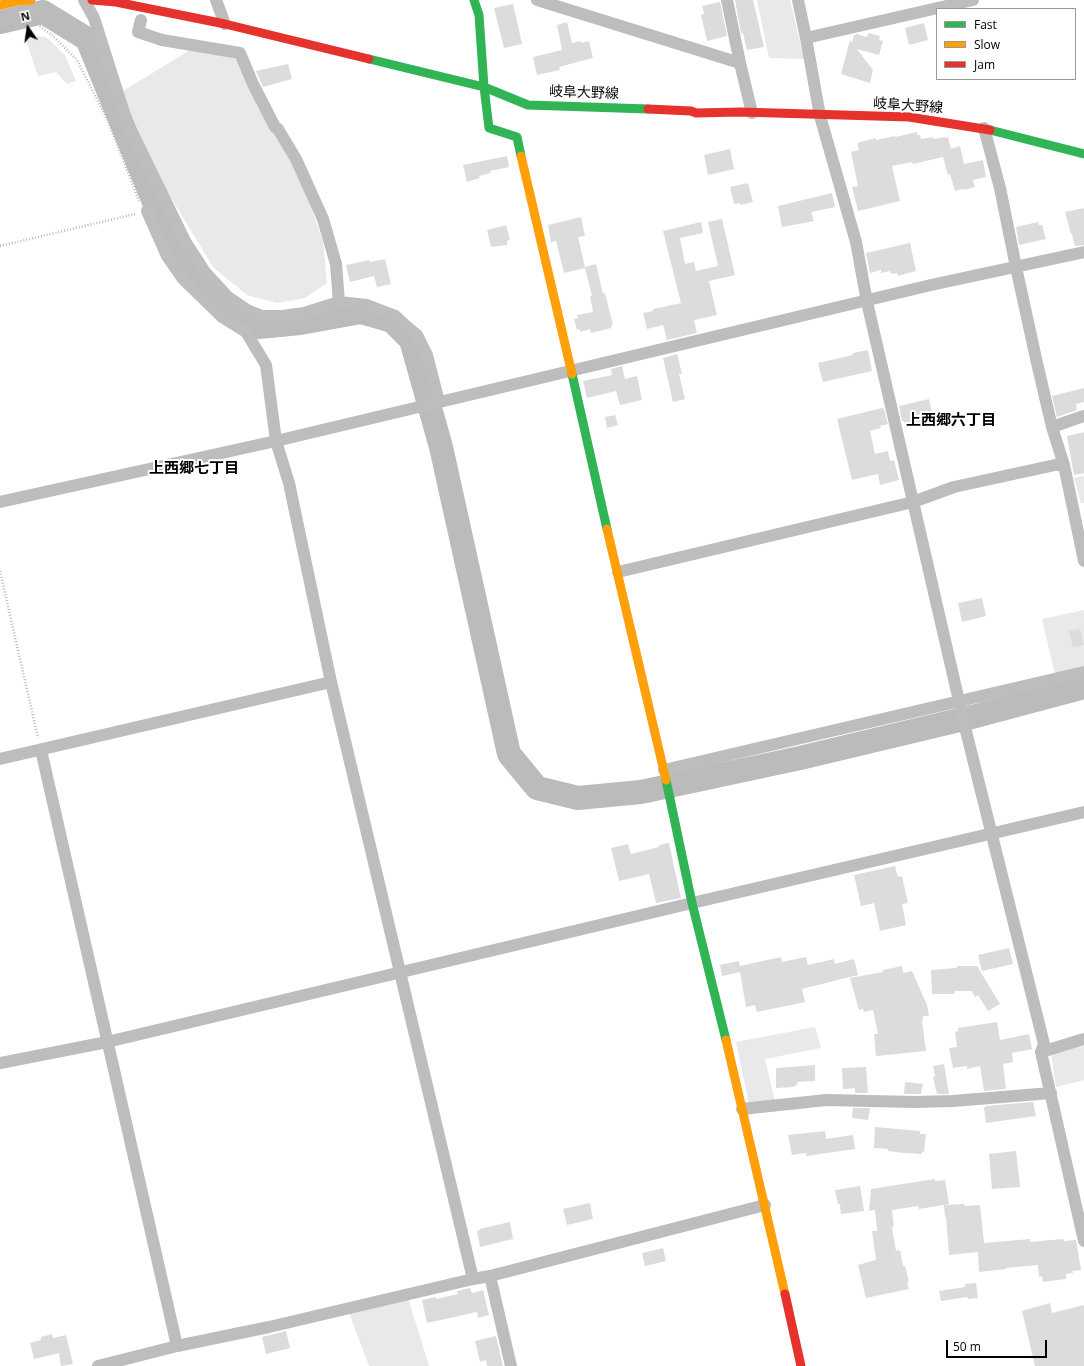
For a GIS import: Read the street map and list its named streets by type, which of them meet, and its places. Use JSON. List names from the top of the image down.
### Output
{
  "streets": {
    "street": ["岐阜大野線"]
  },
  "districts": ["上西郷六丁目", "上西郷七丁目"],
  "legend": ["Fast", "Slow", "Jam"],
  "scale_bar": "50 m",
  "north": "top"
}
